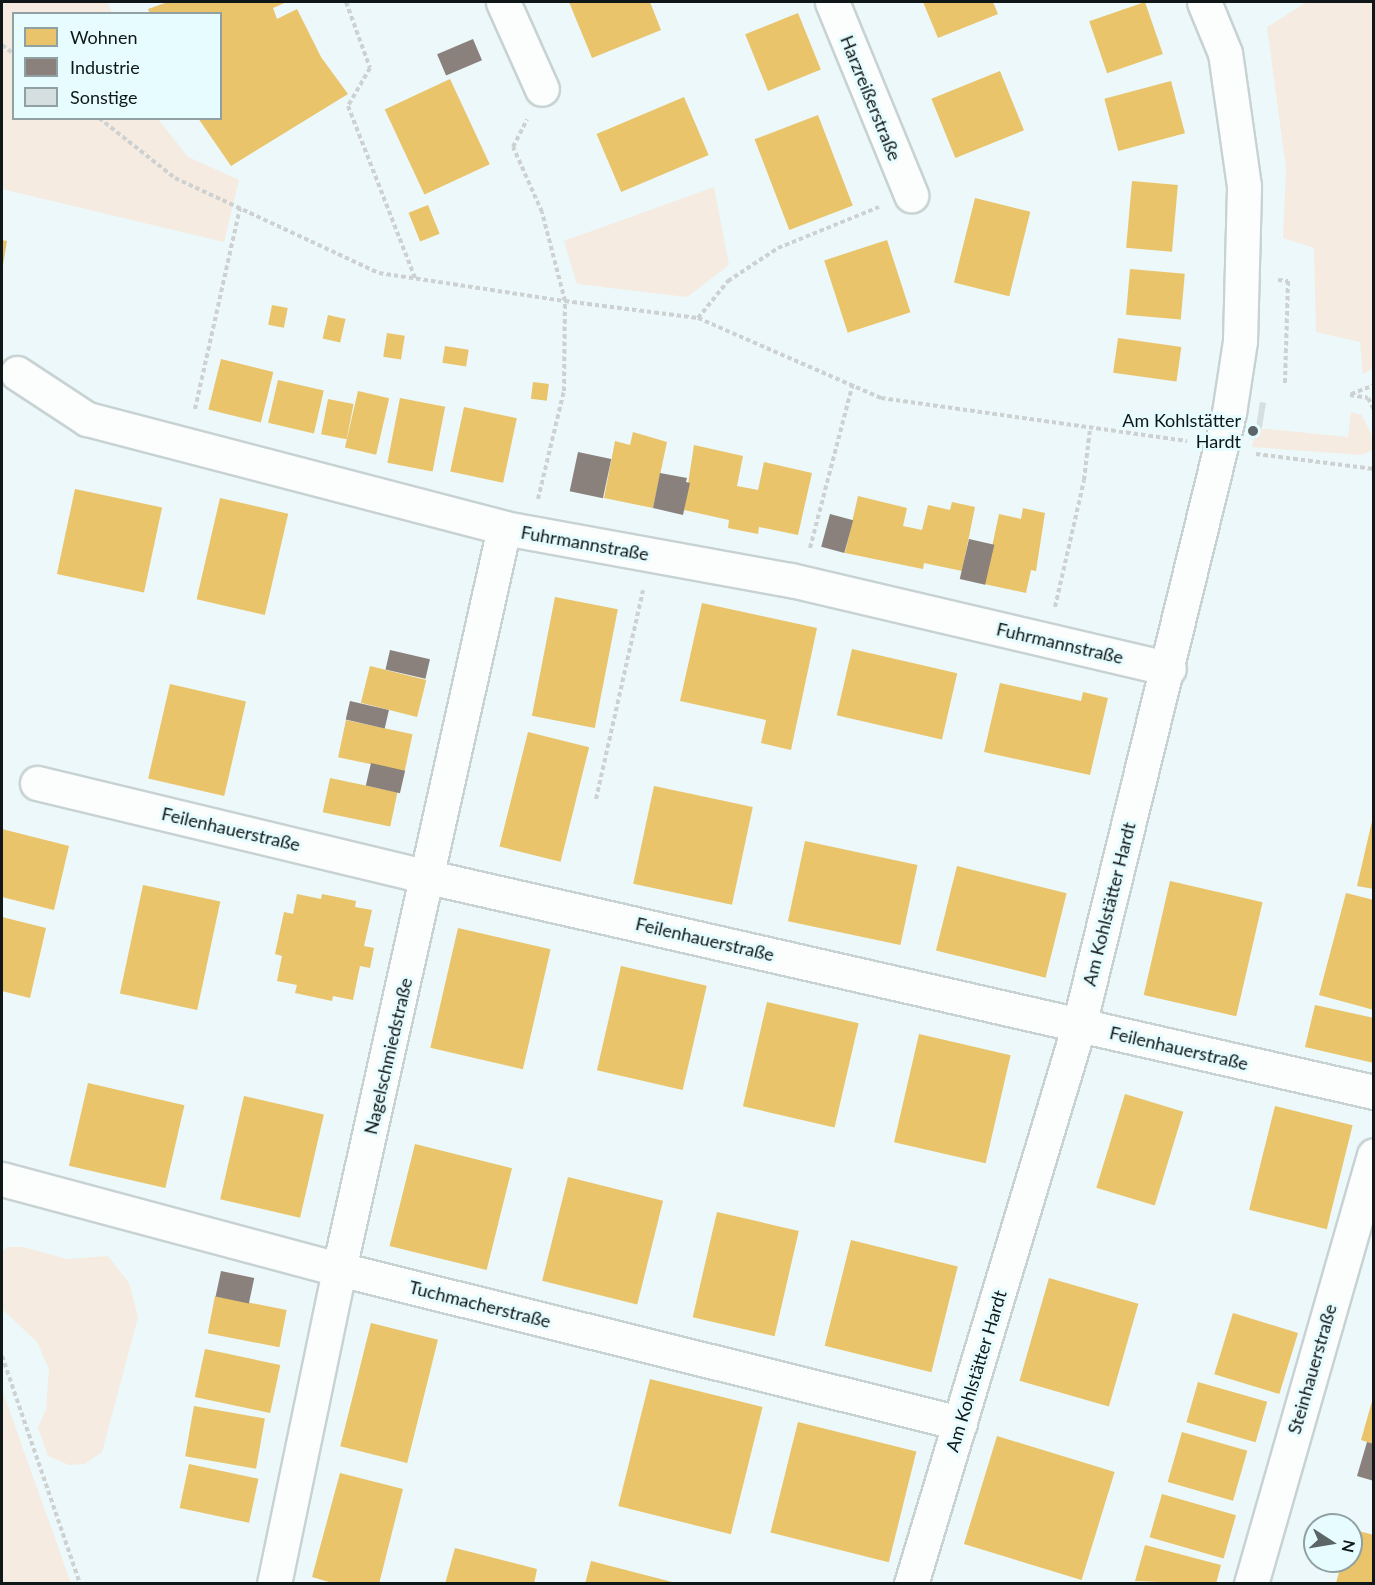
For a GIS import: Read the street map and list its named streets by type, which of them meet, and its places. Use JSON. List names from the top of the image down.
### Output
{
  "streets": {
    "street": [
      "Harzreißerstraße",
      "Fuhrmannstraße",
      "Feilenhauerstraße",
      "Am Kohlstätter Hardt",
      "Nagelschmiedstraße",
      "Tuchmacherstraße",
      "Steinhauerstraße"
    ]
  },
  "crossings": [
    ["Fuhrmannstraße", "Am Kohlstätter Hardt"],
    ["Fuhrmannstraße", "Nagelschmiedstraße"],
    ["Feilenhauerstraße", "Am Kohlstätter Hardt"],
    ["Feilenhauerstraße", "Nagelschmiedstraße"],
    ["Am Kohlstätter Hardt", "Tuchmacherstraße"],
    ["Nagelschmiedstraße", "Tuchmacherstraße"]
  ],
  "places": ["Am Kohlstätter Hardt"],
  "legend": ["Wohnen", "Industrie", "Sonstige"],
  "north": "right"
}
